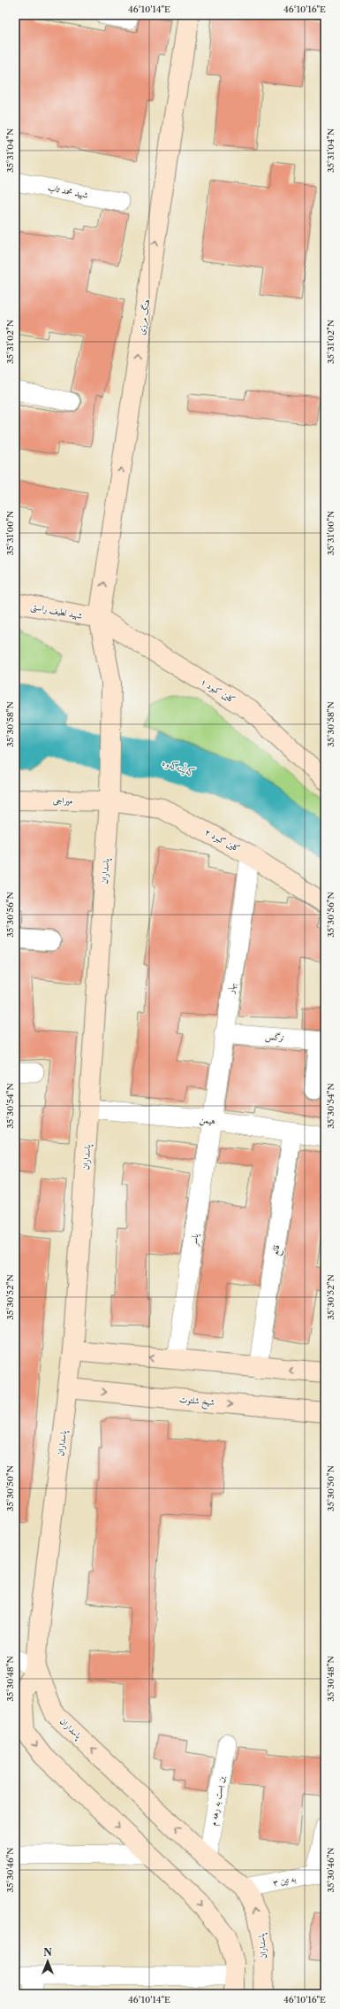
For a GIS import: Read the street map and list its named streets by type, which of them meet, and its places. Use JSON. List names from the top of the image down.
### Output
{
  "streets": {
    "main road": [
      "هنگ مرزی",
      "شهید لطیف راستی",
      "کلین کبود ۱",
      "میراجی",
      "کلین کبود ۲",
      "پاسداران",
      "شیخ شلتوت"
    ],
    "street": [
      "شهید محمد تاب",
      "بهار",
      "نرگس",
      "هیمن",
      "یاسر",
      "قانع",
      "بن بست به رهه م",
      "به تین ۳"
    ]
  },
  "crossings": [
    ["هنگ مرزی", "شهید لطیف راستی"],
    ["هنگ مرزی", "کلین کبود ۱"],
    ["هنگ مرزی", "پاسداران"],
    ["شهید لطیف راستی", "کلین کبود ۱"],
    ["میراجی", "کلین کبود ۲"],
    ["میراجی", "پاسداران"],
    ["کلین کبود ۲", "پاسداران"],
    ["کلین کبود ۲", "بهار"],
    ["پاسداران", "هیمن"],
    ["پاسداران", "شیخ شلتوت"],
    ["پاسداران", "بن بست به رهه م"],
    ["پاسداران", "به تین ۳"],
    ["بهار", "نرگس"],
    ["بهار", "هیمن"],
    ["بهار", "یاسر"],
    ["هیمن", "یاسر"],
    ["هیمن", "قانع"]
  ],
  "one_way": ["هنگ مرزی"],
  "water": ["کەڵینەکەوە"],
  "north": "top",
  "coordinates": [
    "46°10'14\"E",
    "46°10'16\"E",
    "35°31'04\"N",
    "35°31'02\"N",
    "35°31'00\"N",
    "35°30'58\"N",
    "35°30'56\"N",
    "35°30'54\"N",
    "35°30'52\"N",
    "35°30'50\"N",
    "35°30'48\"N",
    "35°30'46\"N"
  ]
}
